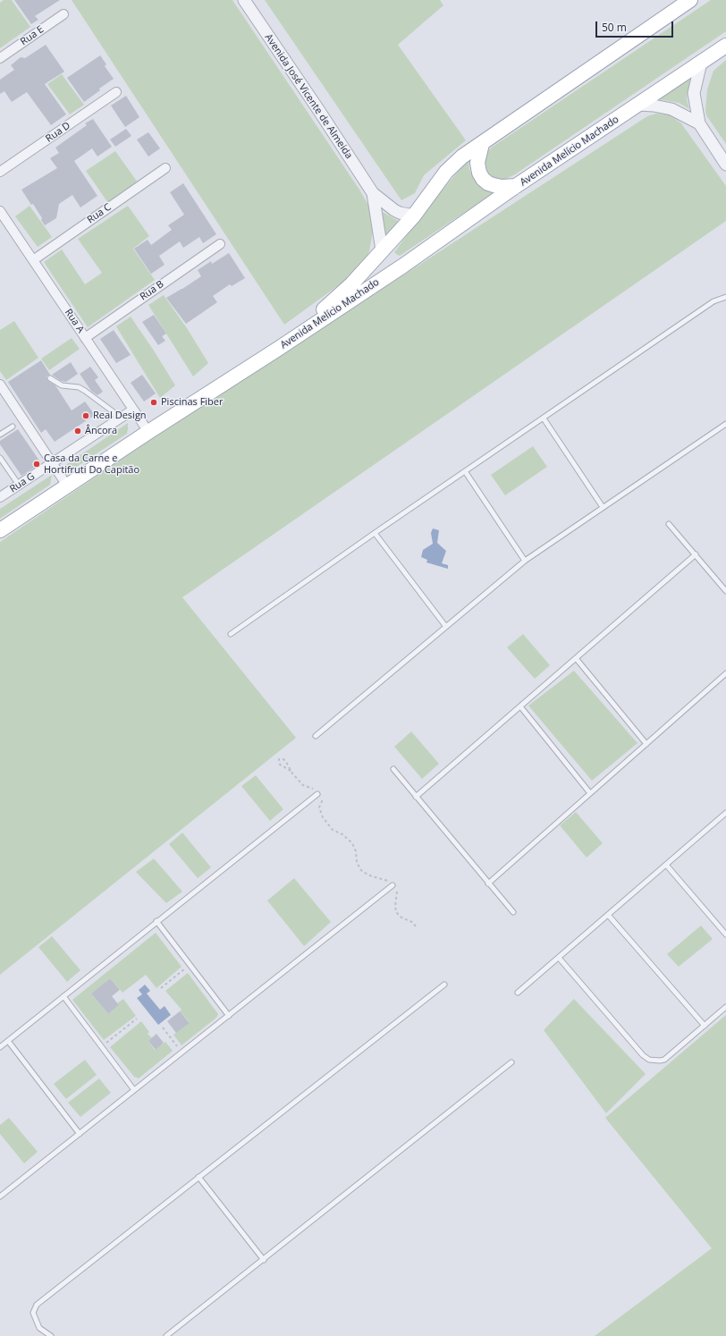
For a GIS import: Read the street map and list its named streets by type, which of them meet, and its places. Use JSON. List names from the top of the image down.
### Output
{
  "streets": {
    "main road": ["Avenida Melício Machado"],
    "street": [
      "Rua E",
      "Avenida José Vicente de Almeida",
      "Rua D",
      "Rua C",
      "Rua B",
      "Rua A",
      "Rua G"
    ]
  },
  "crossings": [
    ["Rua C", "Rua A"],
    ["Rua B", "Rua A"],
    ["Rua A", "Rua G"]
  ],
  "places": [
    "Piscinas Fiber",
    "Real Design",
    "Âncora",
    "Casa da Carne e Hortifruti Do Capitão"
  ],
  "scale_bar": "50 m"
}
